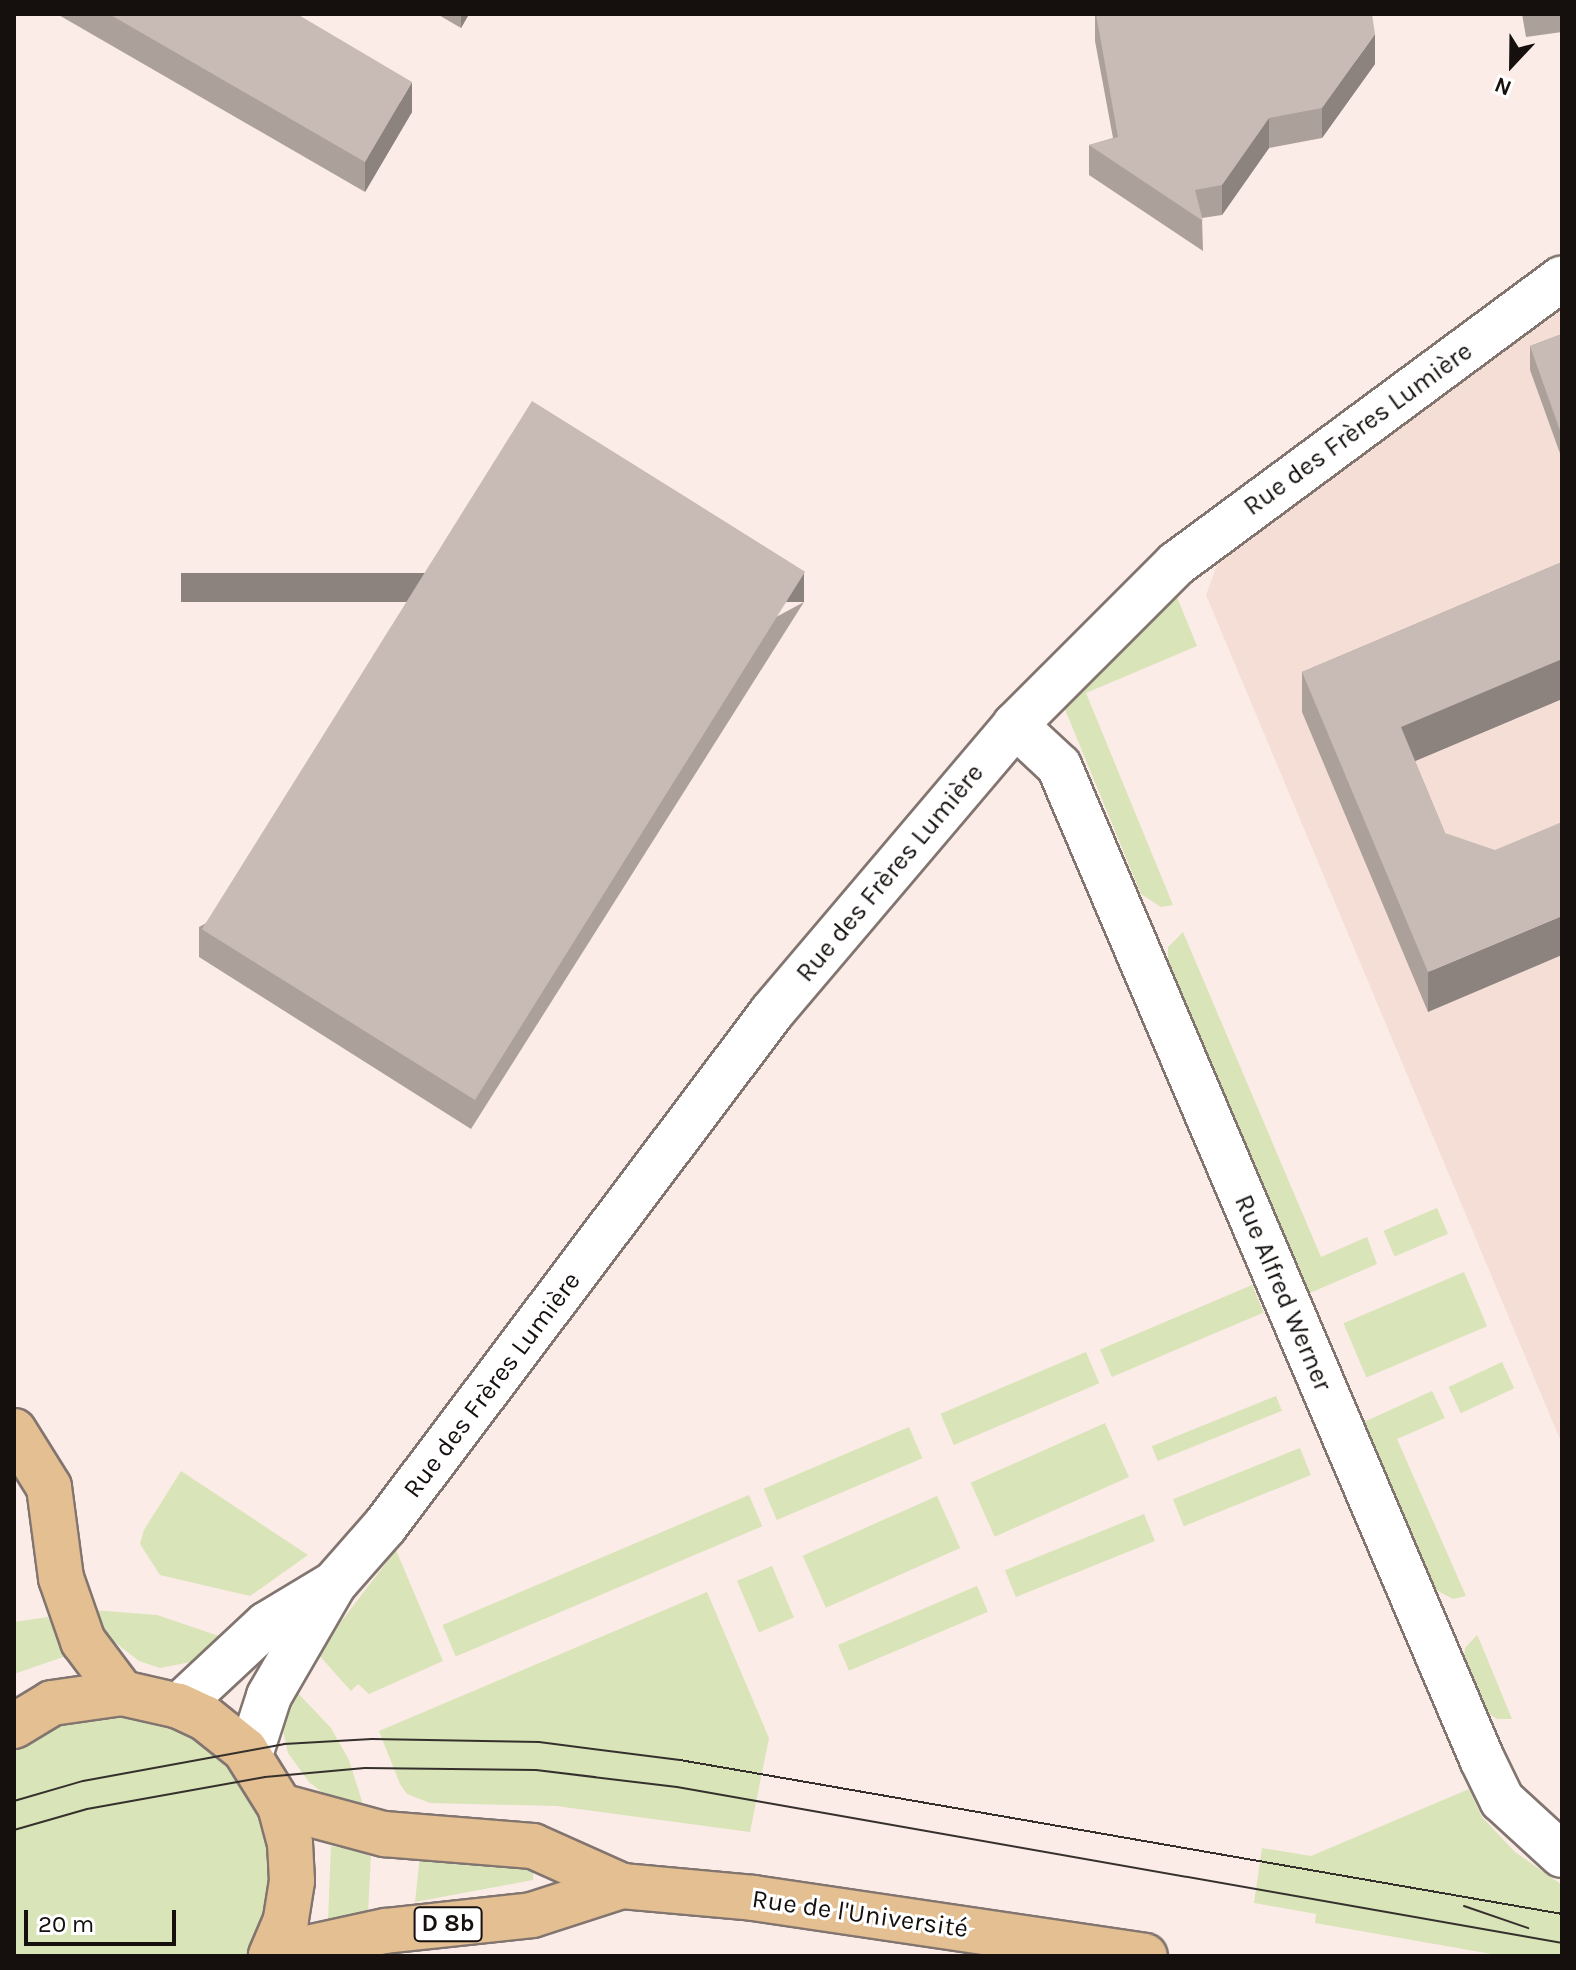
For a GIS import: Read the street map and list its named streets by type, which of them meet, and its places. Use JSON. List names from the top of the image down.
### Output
{
  "streets": {
    "main road": ["Rue de l'Université", "D 8b"],
    "street": ["Rue des Frères Lumière", "Rue Alfred Werner"]
  },
  "crossings": [
    ["Rue des Frères Lumière", "Rue Alfred Werner"]
  ],
  "scale_bar": "20 m",
  "north": "bottom"
}
